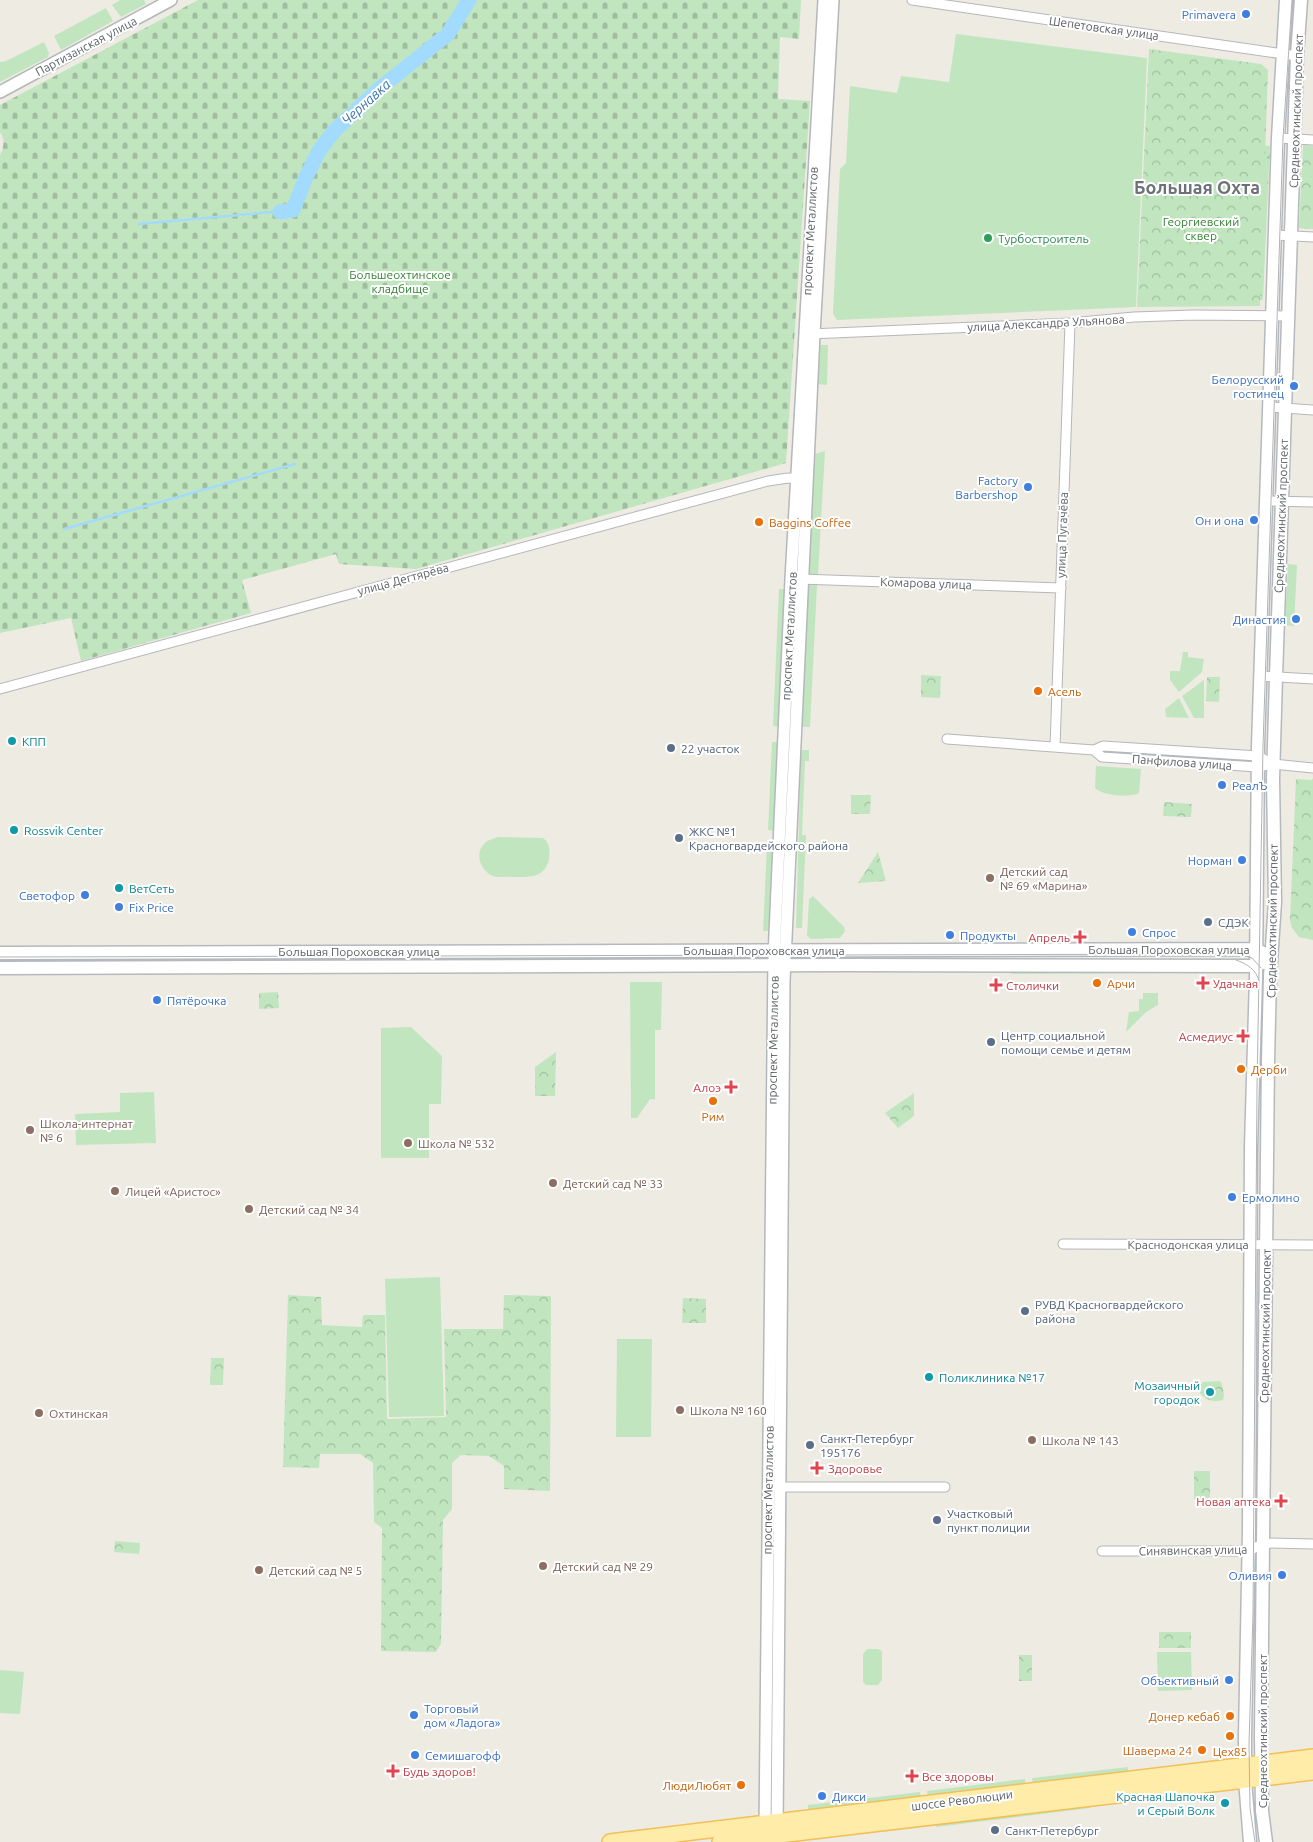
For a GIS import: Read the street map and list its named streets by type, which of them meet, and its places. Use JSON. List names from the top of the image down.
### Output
{
  "streets": {
    "main road": ["Среднеохтинский проспект", "Большая Пороховская улица", "шоссе Революции"],
    "street": [
      "Шепетовская улица",
      "Партизанская улица",
      "проспект Металлистов",
      "улица Александра Ульянова",
      "улица Пугачёва",
      "улица Дегтярёва",
      "Комарова улица",
      "Панфилова улица",
      "Краснодонская улица",
      "Синявинская улица"
    ]
  },
  "crossings": [
    ["Шепетовская улица", "Среднеохтинский проспект"],
    ["Среднеохтинский проспект", "улица Александра Ульянова"],
    ["Среднеохтинский проспект", "Панфилова улица"],
    ["Среднеохтинский проспект", "Большая Пороховская улица"],
    ["Среднеохтинский проспект", "Краснодонская улица"],
    ["Среднеохтинский проспект", "Синявинская улица"],
    ["Среднеохтинский проспект", "шоссе Революции"],
    ["проспект Металлистов", "улица Александра Ульянова"],
    ["проспект Металлистов", "улица Дегтярёва"],
    ["проспект Металлистов", "Комарова улица"],
    ["проспект Металлистов", "Большая Пороховская улица"],
    ["проспект Металлистов", "шоссе Революции"],
    ["улица Александра Ульянова", "улица Пугачёва"],
    ["улица Пугачёва", "Комарова улица"],
    ["улица Пугачёва", "Панфилова улица"]
  ],
  "districts": ["Большая Охта"],
  "water": ["Чернавка"],
  "parks": ["Георгиевский сквер", "Большеохтинское кладбище"],
  "places": {
    "other": [
      "Primavera",
      "Турбостроитель",
      "Белорусский гостинец",
      "Factory Barbershop",
      "Он и она",
      "Baggins Coffee",
      "Династия",
      "Асель",
      "КПП",
      "22 участок",
      "РеалЪ",
      "Rossvik Center",
      "ЖКС №1 Красногвардейского района",
      "Норман",
      "Детский сад № 69 «Марина»",
      "ВетСеть",
      "Светофор",
      "Fix Price",
      "СДЭК",
      "Спрос",
      "Продукты",
      "Арчи",
      "Пятёрочка",
      "Центр социальной помощи семье и детям",
      "Дерби",
      "Рим",
      "Школа-интернат № 6",
      "Школа № 532",
      "Детский сад № 33",
      "Лицей «Аристос»",
      "Ермолино",
      "Детский сад № 34",
      "РУВД Красногвардейского района",
      "Поликлиника №17",
      "Мозаичный городок",
      "Школа № 160",
      "Охтинская",
      "Школа № 143",
      "Санкт-Петербург 195176",
      "Участковый пункт полиции",
      "Детский сад № 29",
      "Детский сад № 5",
      "Оливия",
      "Объективный",
      "Торговый дом «Ладога»",
      "Донер кебаб",
      "Цех85",
      "Шаверма 24",
      "Семишагофф",
      "ЛюдиЛюбят",
      "Дикси",
      "Красная Шапочка и Серый Волк",
      "Санкт-Петербург"
    ],
    "health": [
      "Апрель",
      "Удачная",
      "Столички",
      "Асмедиус",
      "Алоэ",
      "Здоровье",
      "Новая аптека",
      "Будь здоров!",
      "Все здоровы"
    ]
  }
}
